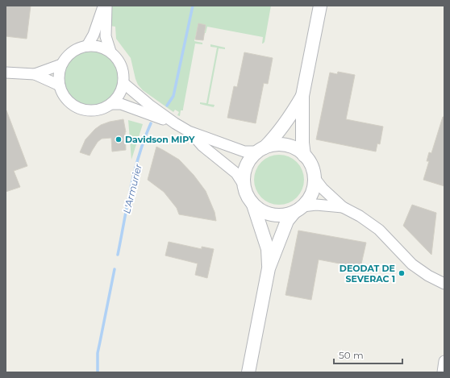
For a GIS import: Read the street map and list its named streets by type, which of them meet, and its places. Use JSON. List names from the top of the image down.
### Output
{
  "water": ["L'Armurier"],
  "places": ["Davidson MIPY", "DEODAT DE SEVERAC 1"],
  "scale_bar": "50 m"
}
